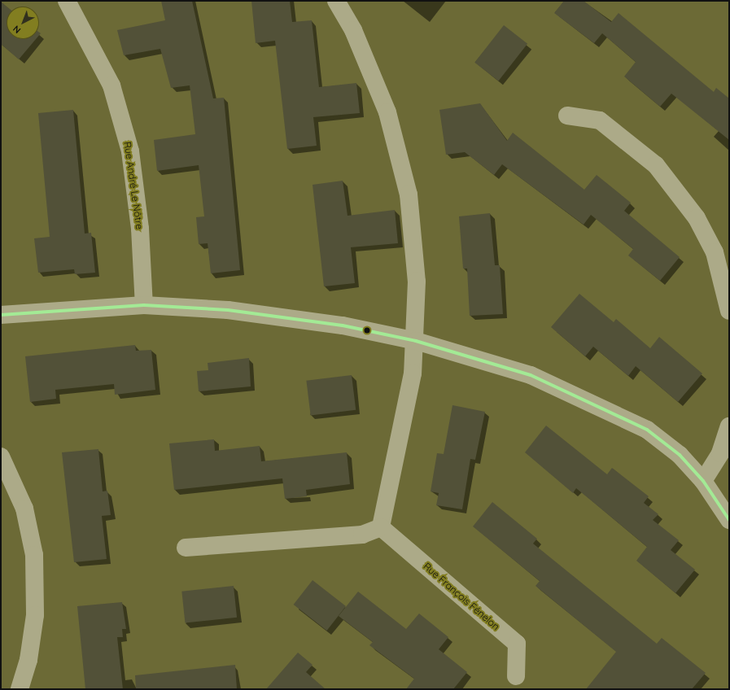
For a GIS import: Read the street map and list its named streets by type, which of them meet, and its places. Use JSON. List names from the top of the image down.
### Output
{
  "streets": {
    "street": ["Rue André Le Nôtre", "Rue François Fénelon"]
  },
  "north": "bottom left"
}
